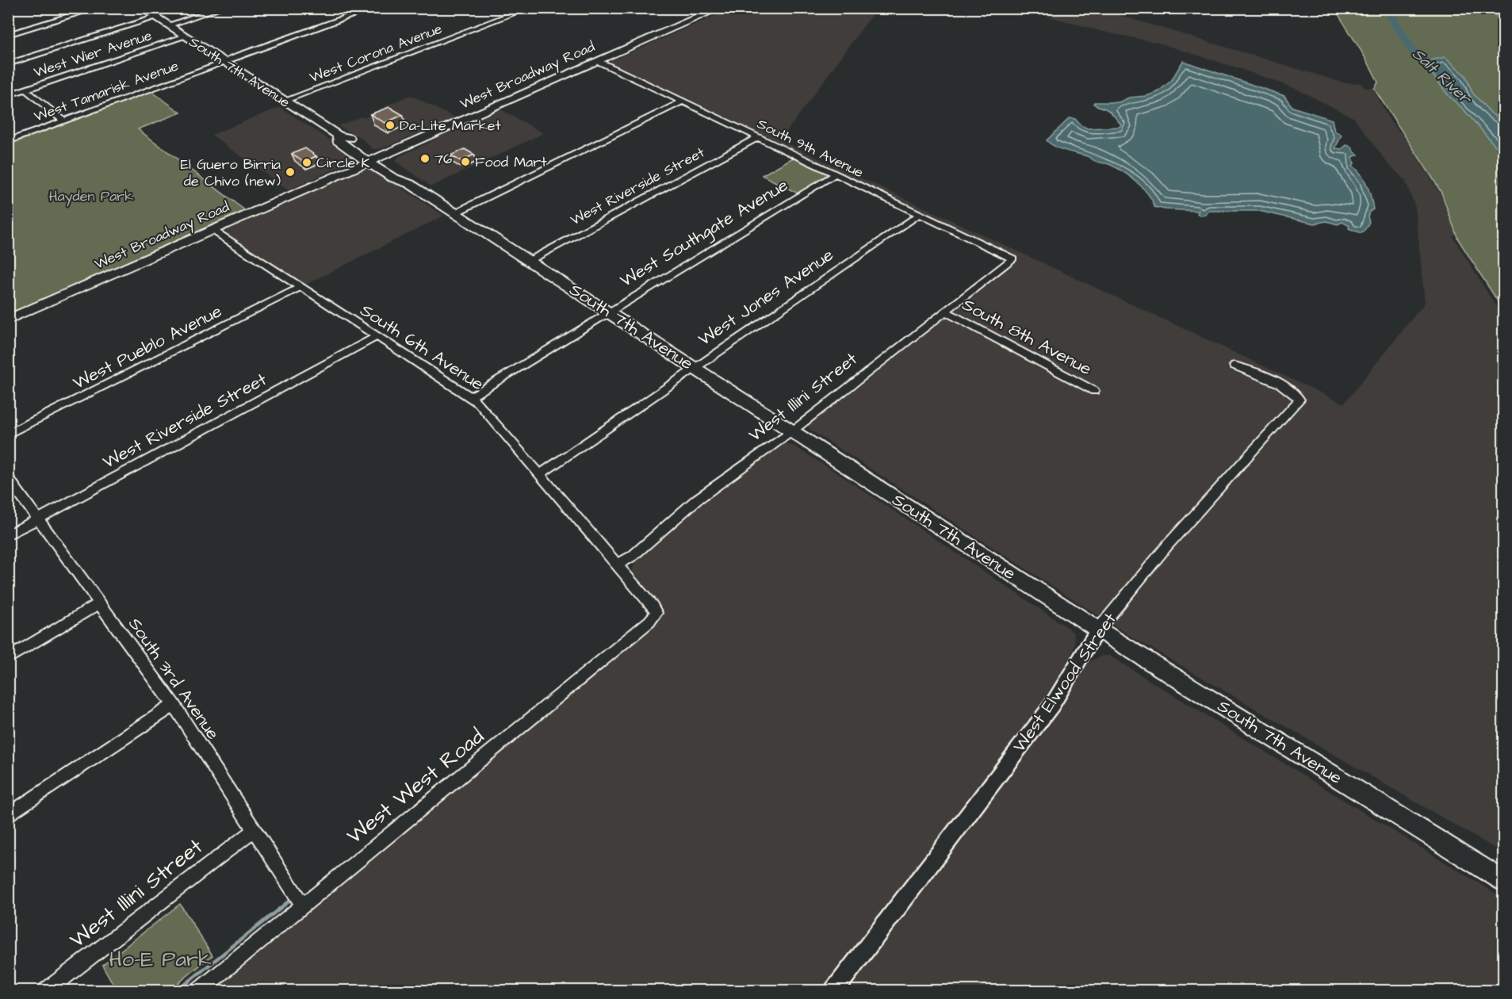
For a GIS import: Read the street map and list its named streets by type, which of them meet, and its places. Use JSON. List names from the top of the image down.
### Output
{
  "streets": {
    "main road": ["South 7th Avenue", "West Broadway Road"],
    "street": [
      "West Corona Avenue",
      "West Wier Avenue",
      "West Tamarisk Avenue",
      "South 9th Avenue",
      "West Riverside Street",
      "West Southgate Avenue",
      "West Jones Avenue",
      "South 8th Avenue",
      "West Pueblo Avenue",
      "South 6th Avenue",
      "West Illini Street",
      "South 3rd Avenue",
      "West Elwood Street",
      "West West Road"
    ]
  },
  "crossings": [
    ["West Corona Avenue", "South 7th Avenue"],
    ["West Wier Avenue", "South 7th Avenue"],
    ["South 7th Avenue", "West Broadway Road"],
    ["South 7th Avenue", "West Tamarisk Avenue"],
    ["South 7th Avenue", "West Riverside Street"],
    ["South 7th Avenue", "West Southgate Avenue"],
    ["South 7th Avenue", "West Jones Avenue"],
    ["South 7th Avenue", "West Illini Street"],
    ["South 7th Avenue", "West Elwood Street"],
    ["West Broadway Road", "South 9th Avenue"],
    ["West Broadway Road", "South 6th Avenue"],
    ["South 9th Avenue", "West Riverside Street"],
    ["South 9th Avenue", "West Southgate Avenue"],
    ["South 9th Avenue", "West Jones Avenue"],
    ["South 9th Avenue", "West Illini Street"],
    ["West Riverside Street", "South 6th Avenue"],
    ["West Riverside Street", "South 3rd Avenue"],
    ["West Southgate Avenue", "South 6th Avenue"],
    ["West Jones Avenue", "South 6th Avenue"],
    ["South 8th Avenue", "West Illini Street"],
    ["West Pueblo Avenue", "South 6th Avenue"],
    ["South 6th Avenue", "West Illini Street"],
    ["South 6th Avenue", "West West Road"],
    ["West Illini Street", "South 3rd Avenue"],
    ["South 3rd Avenue", "West West Road"]
  ],
  "water": ["Salt River"],
  "parks": ["Hayden Park", "Ho-E Park"],
  "places": [
    "Da-Lite Market",
    "76",
    "Food Mart",
    "Circle K",
    "El Guero Birria de Chivo (new)"
  ]
}
